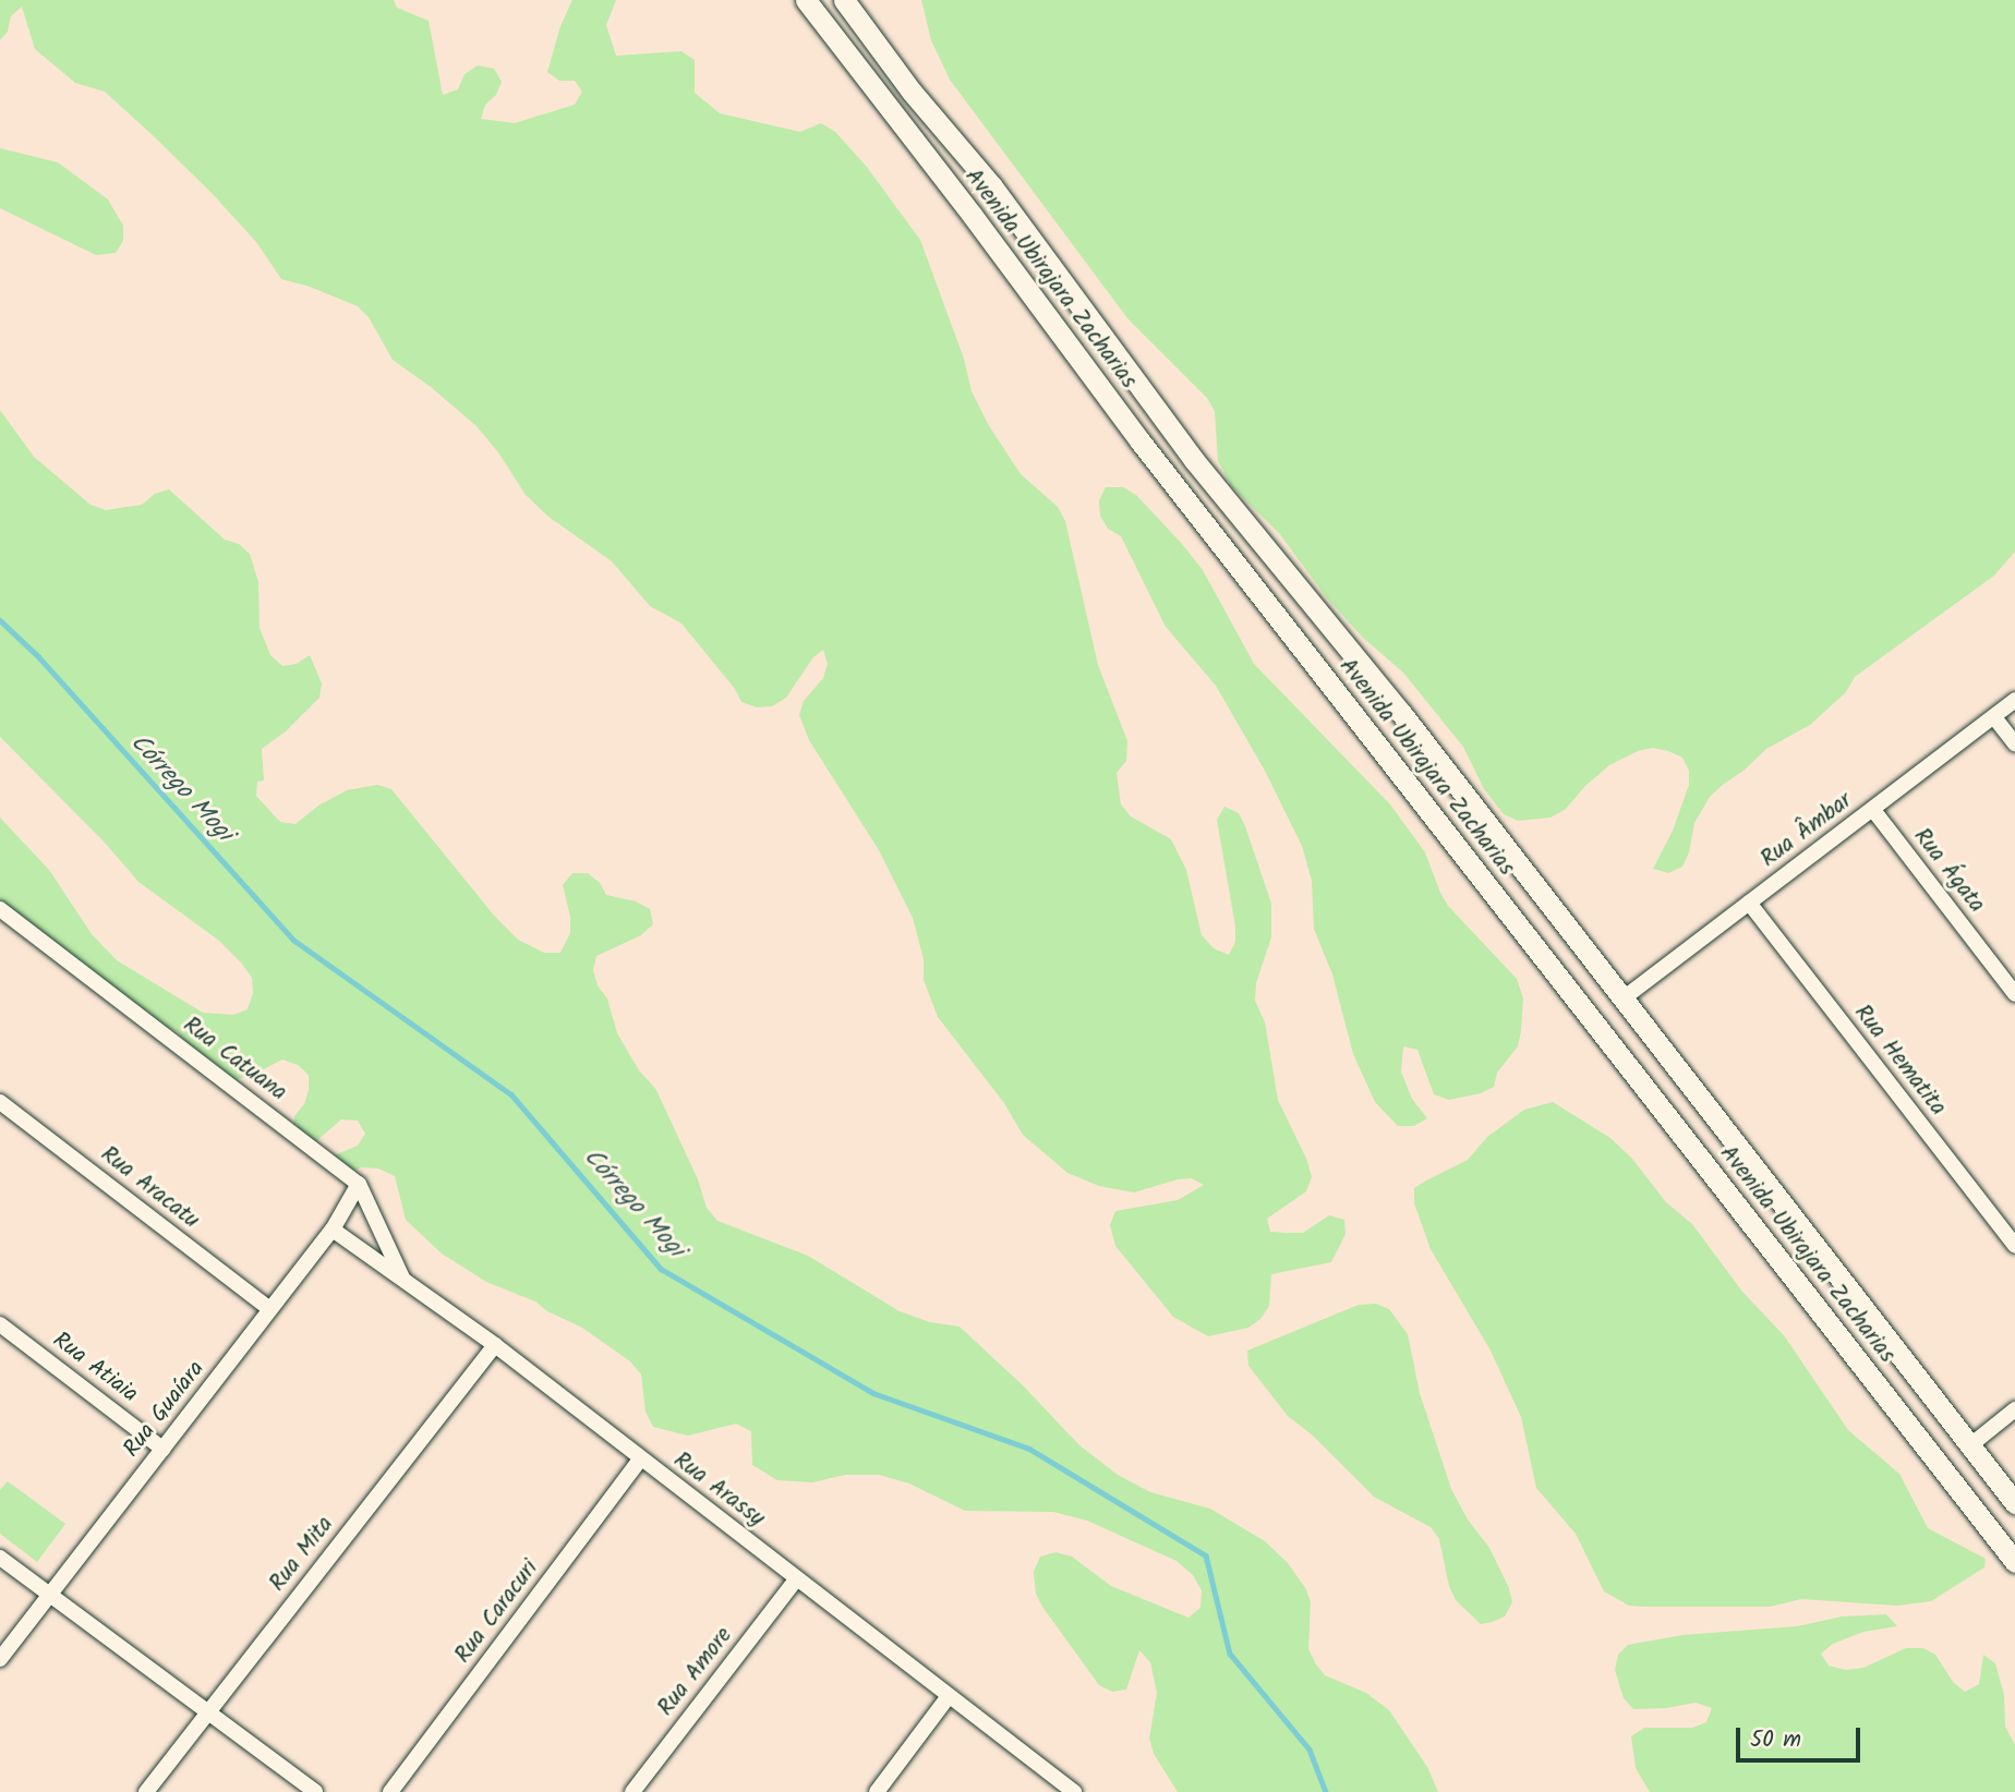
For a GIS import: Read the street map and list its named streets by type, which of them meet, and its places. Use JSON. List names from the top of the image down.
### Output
{
  "streets": {
    "main road": ["Avenida Ubirajara Zacharias"],
    "street": [
      "Rua Âmbar",
      "Rua Ágata",
      "Rua Catuana",
      "Rua Hematita",
      "Rua Aracatu",
      "Rua Atiaia",
      "Rua Guaíara",
      "Rua Arassy",
      "Rua Mita",
      "Rua Caracuri",
      "Rua Amore"
    ]
  },
  "crossings": [
    ["Avenida Ubirajara Zacharias", "Rua Âmbar"],
    ["Rua Âmbar", "Rua Ágata"],
    ["Rua Âmbar", "Rua Hematita"],
    ["Rua Catuana", "Rua Guaíara"],
    ["Rua Catuana", "Rua Arassy"],
    ["Rua Aracatu", "Rua Guaíara"],
    ["Rua Atiaia", "Rua Guaíara"],
    ["Rua Guaíara", "Rua Arassy"],
    ["Rua Arassy", "Rua Mita"],
    ["Rua Arassy", "Rua Caracuri"],
    ["Rua Arassy", "Rua Amore"]
  ],
  "water": ["Córrego Mogi"],
  "scale_bar": "50 m"
}
